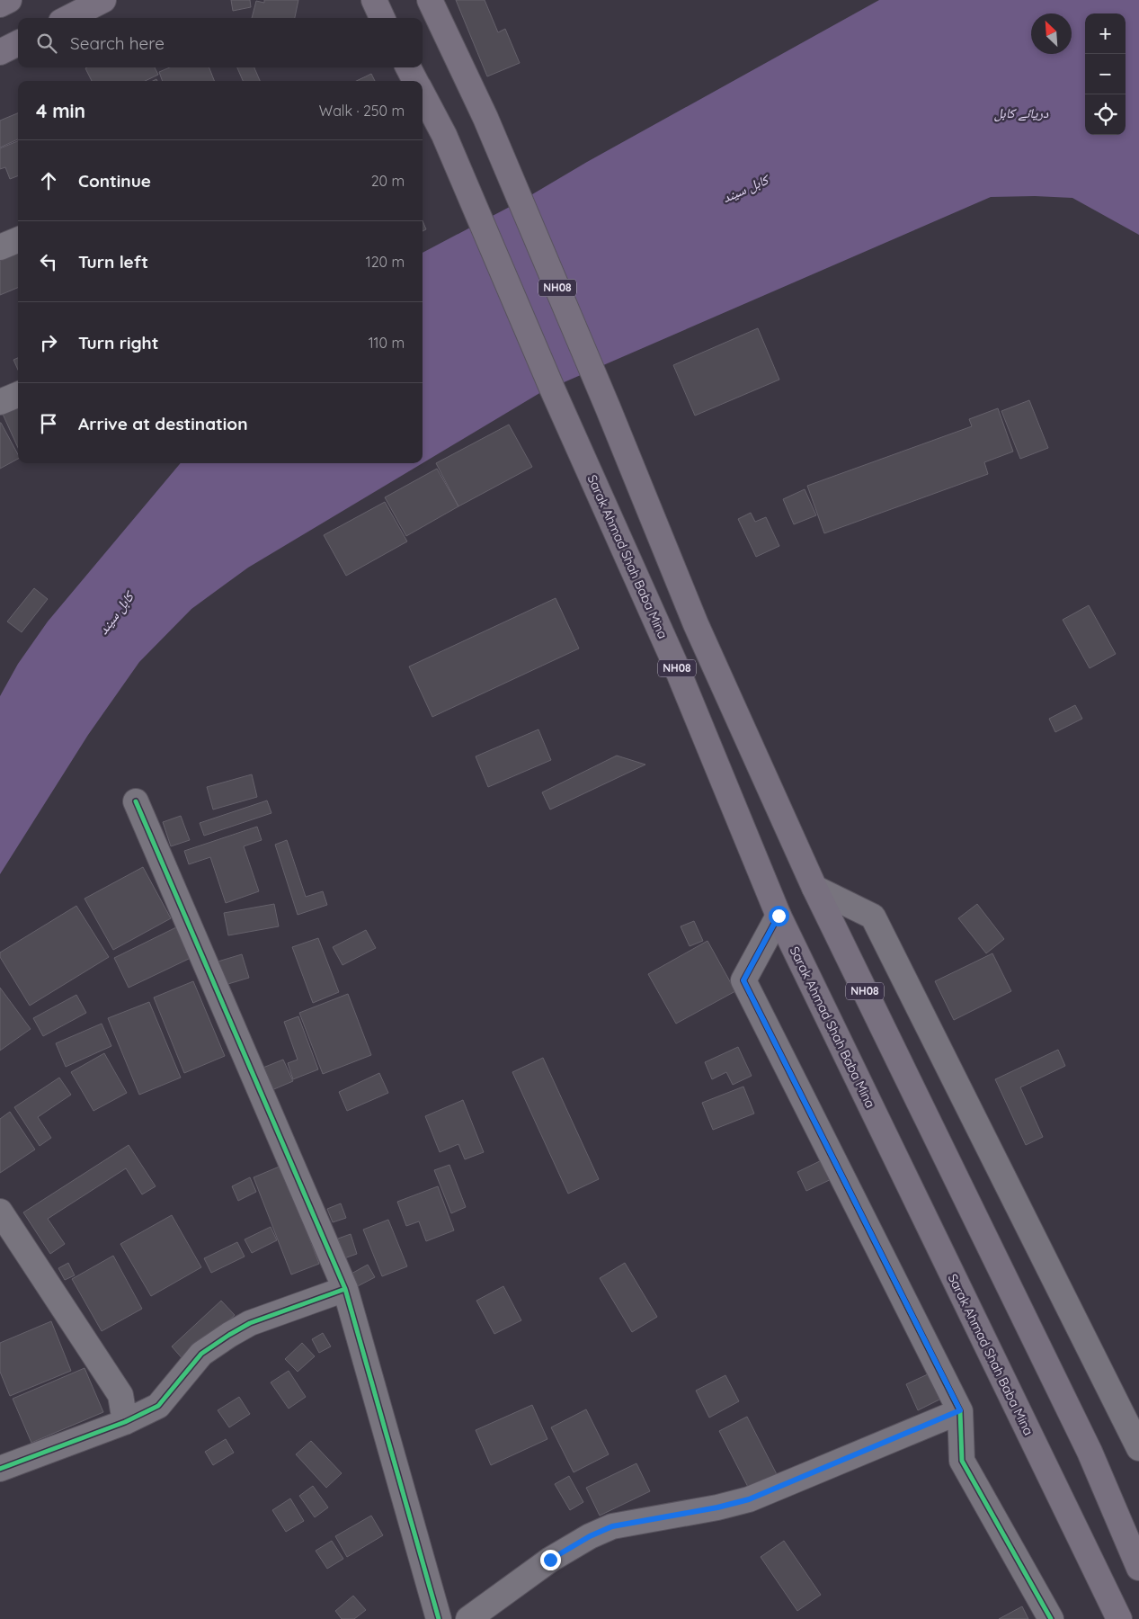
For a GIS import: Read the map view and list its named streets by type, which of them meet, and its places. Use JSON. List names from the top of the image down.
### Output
{
  "streets": {
    "highway": ["NH08", "Sarak Ahmad Shah Baba Mina"]
  },
  "water": ["دریائے کابل", "کابل سيند"],
  "north": "top left",
  "page": {
    "map_buttons": ["+", "−"],
    "search": "Search here",
    "heading": ["4 min", "Walk · 250 m"],
    "list": [
      ["Continue", "20 m"],
      ["Turn left", "120 m"],
      ["Turn right", "110 m"],
      "Arrive at destination"
    ]
  }
}
